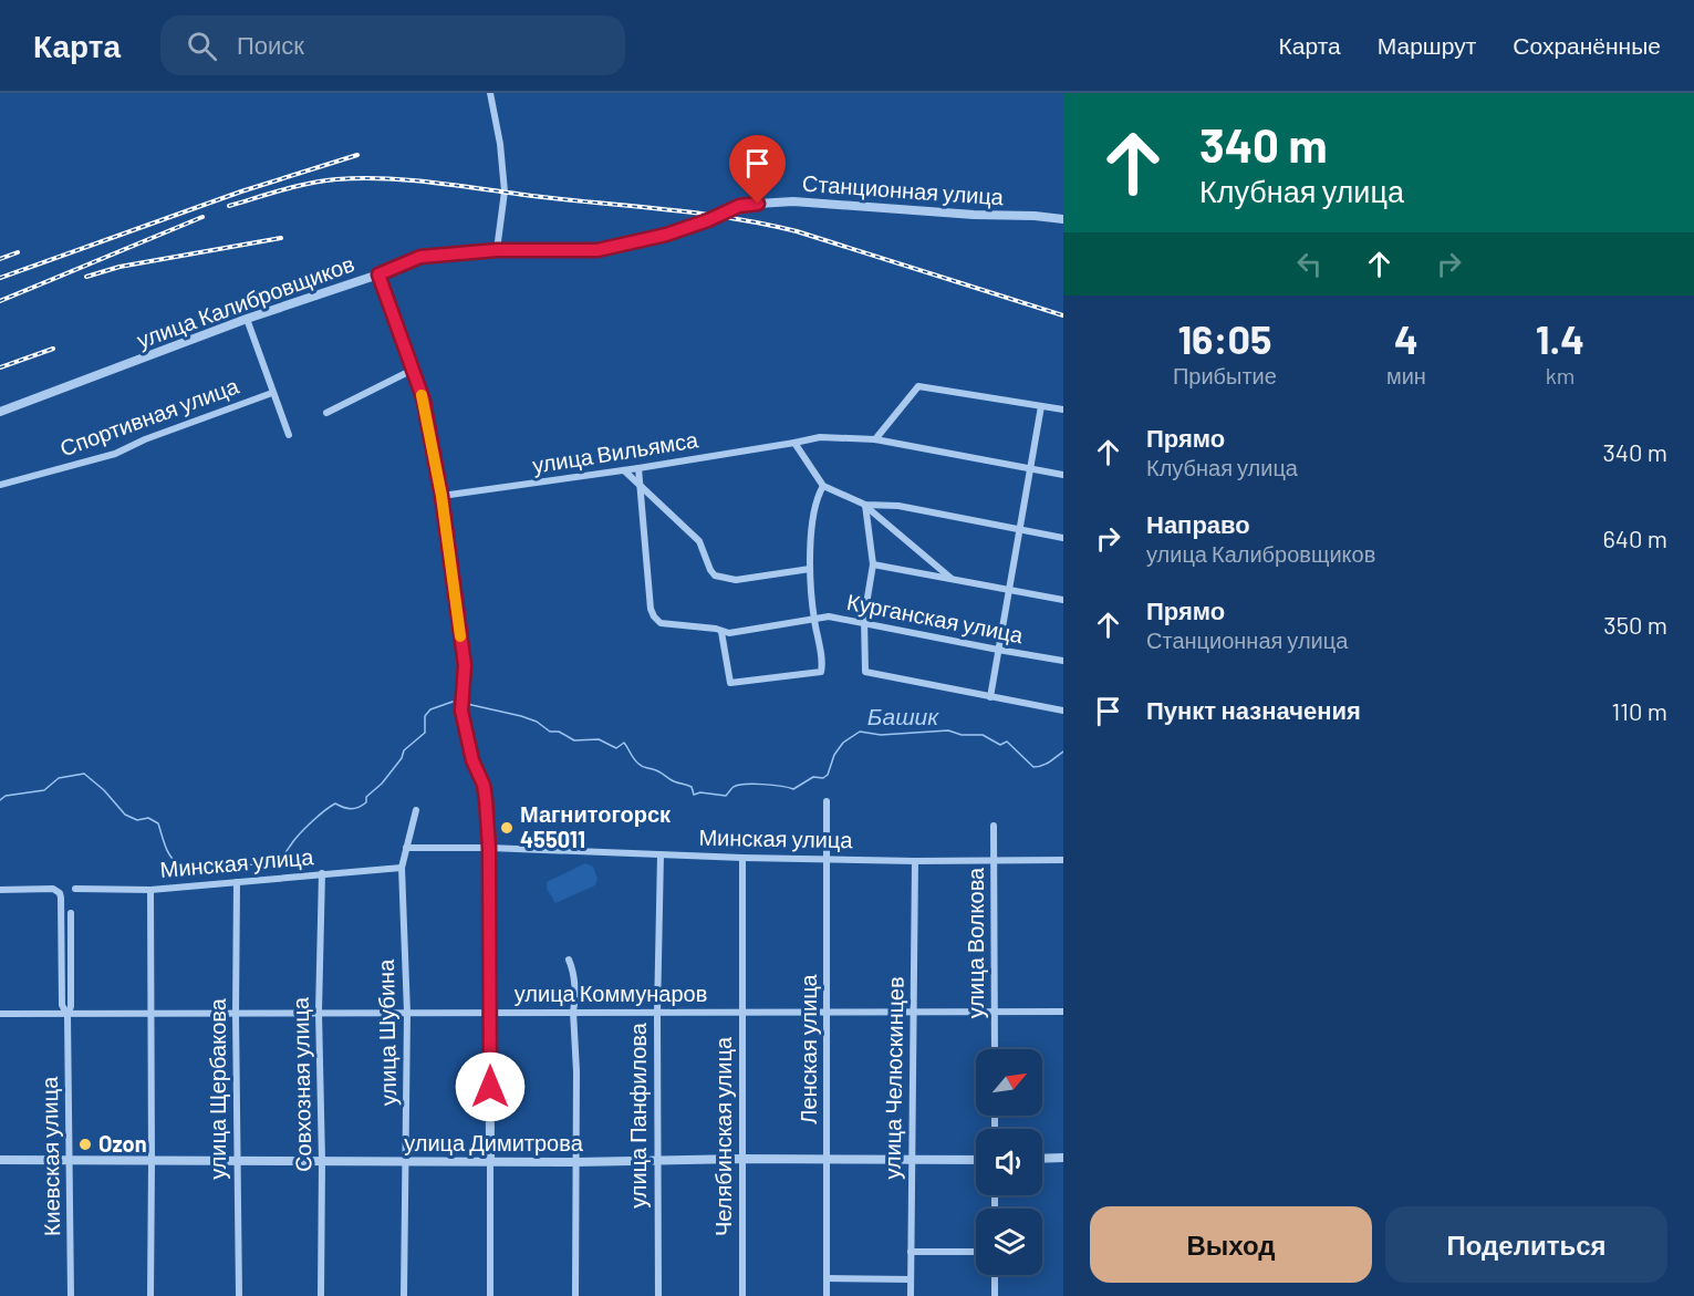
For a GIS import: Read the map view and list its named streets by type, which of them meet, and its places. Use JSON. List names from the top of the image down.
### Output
{
  "streets": {
    "street": [
      "Станционная улица",
      "улица Калибровщиков",
      "Спортивная улица",
      "улица Вильямса",
      "Курганская улица",
      "Минская улица",
      "улица Волкова",
      "улица Коммунаров",
      "улица Шубина",
      "Ленская улица",
      "улица Челюскинцев",
      "Совхозная улица",
      "улица Щербакова",
      "улица Панфилова",
      "Челябинская улица",
      "улица Димитрова",
      "Киевская улица"
    ]
  },
  "crossings": [
    ["Станционная улица", "улица Калибровщиков"],
    ["Минская улица", "улица Волкова"],
    ["Минская улица", "улица Шубина"],
    ["Минская улица", "Ленская улица"],
    ["Минская улица", "улица Челюскинцев"],
    ["Минская улица", "Совхозная улица"],
    ["Минская улица", "улица Щербакова"],
    ["Минская улица", "улица Панфилова"],
    ["Минская улица", "Челябинская улица"],
    ["улица Волкова", "улица Коммунаров"],
    ["улица Коммунаров", "улица Шубина"],
    ["улица Коммунаров", "Ленская улица"],
    ["улица Коммунаров", "улица Челюскинцев"],
    ["улица Коммунаров", "Совхозная улица"],
    ["улица Коммунаров", "улица Щербакова"],
    ["улица Коммунаров", "улица Панфилова"],
    ["улица Коммунаров", "Челябинская улица"],
    ["улица Коммунаров", "Киевская улица"],
    ["улица Шубина", "улица Димитрова"],
    ["Ленская улица", "улица Димитрова"],
    ["улица Челюскинцев", "улица Димитрова"],
    ["Совхозная улица", "улица Димитрова"],
    ["улица Щербакова", "улица Димитрова"],
    ["улица Панфилова", "улица Димитрова"],
    ["Челябинская улица", "улица Димитрова"],
    ["улица Димитрова", "Киевская улица"]
  ],
  "water": ["Башик"],
  "places": ["Магнитогорск 455011", "Ozon"],
  "north": "top right",
  "page": {
    "header": "Карта",
    "search": "Поиск",
    "nav": ["Карта", "Маршрут", "Сохранённые"],
    "turn": ["340 m", "Клубная улица"],
    "eta": [
      "16:05",
      "Прибытие",
      "4",
      "мин",
      "1.4",
      "km"
    ],
    "list": [
      {
        "name": "Прямо",
        "note": "Клубная улица",
        "value": "340 m"
      },
      {
        "name": "Направо",
        "note": "улица Калибровщиков",
        "value": "640 m"
      },
      {
        "name": "Прямо",
        "note": "Станционная улица",
        "value": "350 m"
      },
      {
        "name": "Пункт назначения",
        "value": "110 m"
      }
    ],
    "buttons": ["Выход", "Поделиться"]
  }
}
